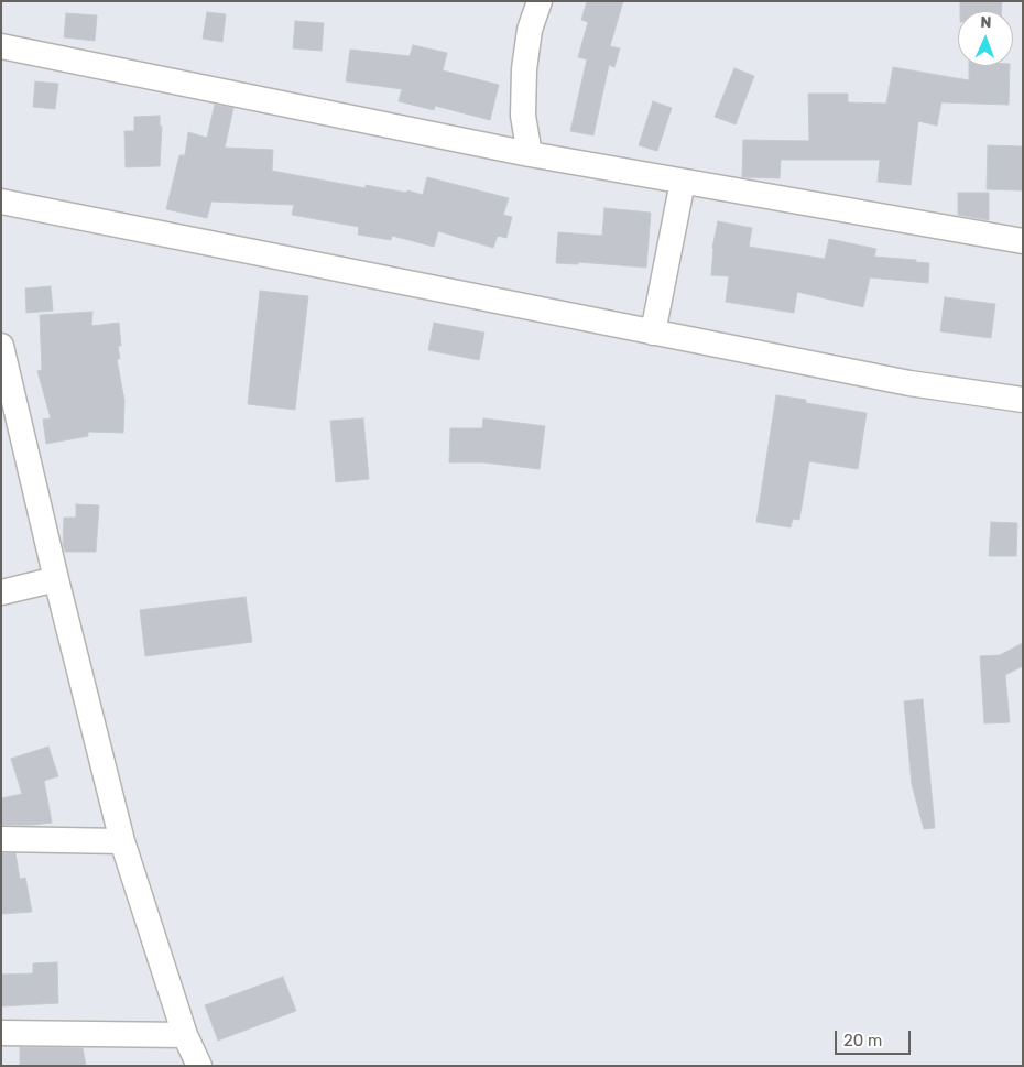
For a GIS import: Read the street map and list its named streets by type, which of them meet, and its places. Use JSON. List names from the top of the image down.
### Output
{
  "scale_bar": "20 m",
  "north": "top"
}
